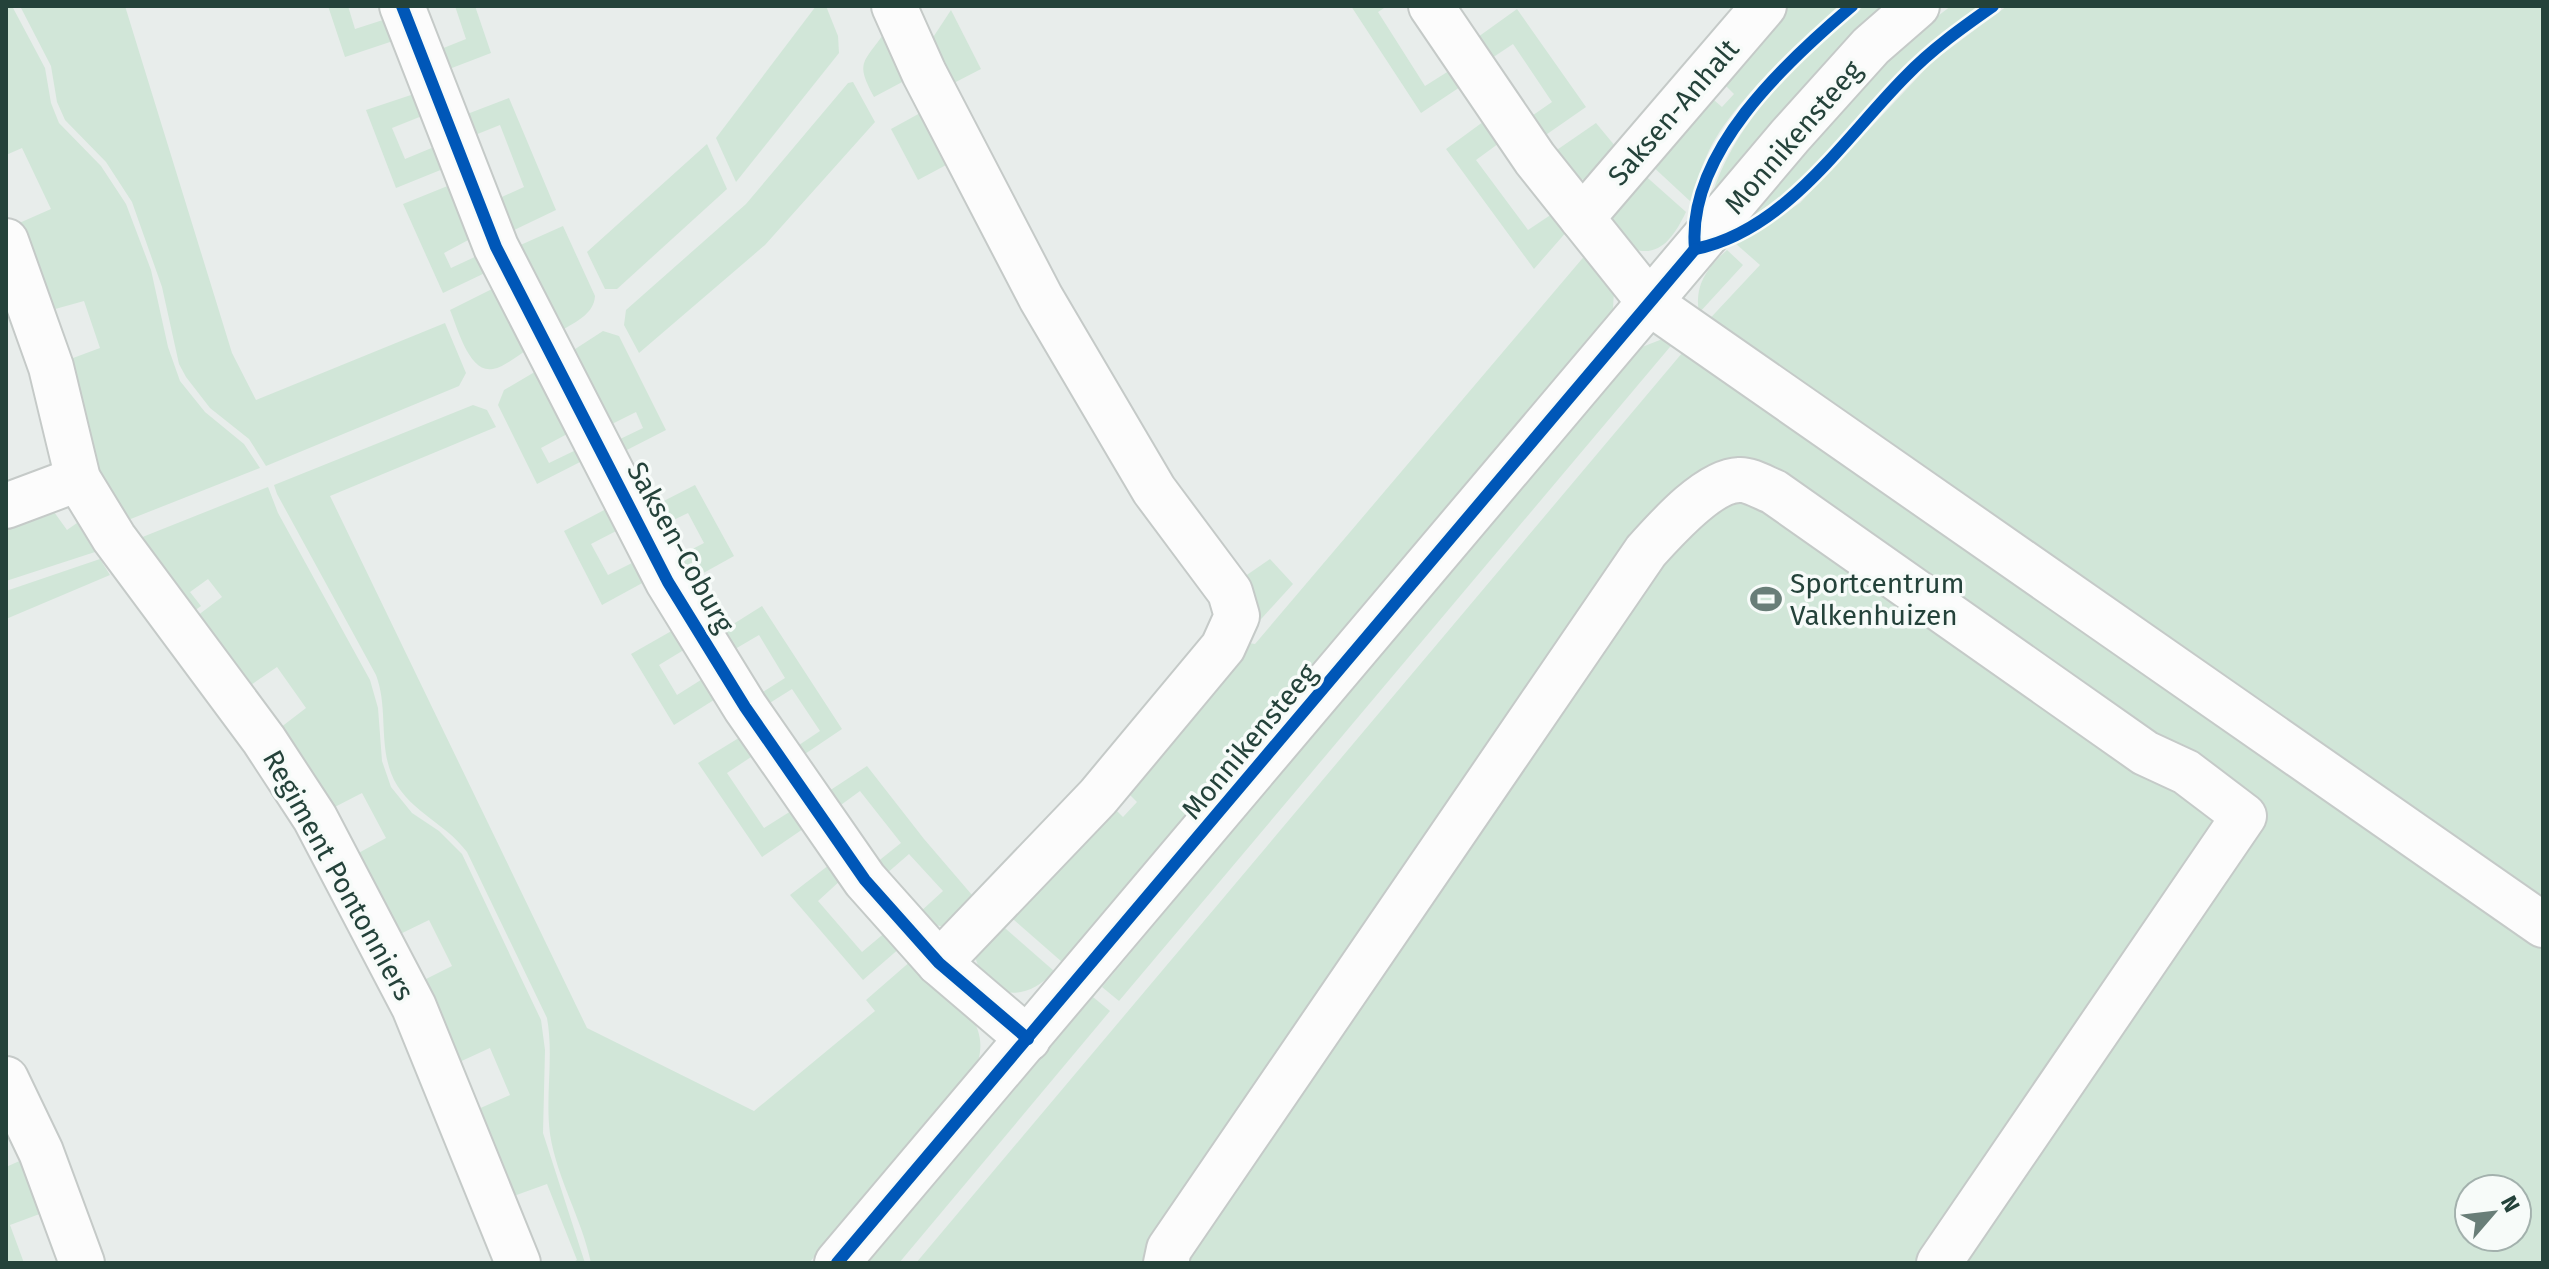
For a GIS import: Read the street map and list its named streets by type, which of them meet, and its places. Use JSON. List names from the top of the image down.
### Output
{
  "streets": {
    "street": [
      "Saksen-Anhalt",
      "Monnikensteeg",
      "Saksen-Coburg",
      "Regiment Pontonniers"
    ]
  },
  "crossings": [
    ["Monnikensteeg", "Saksen-Coburg"]
  ],
  "places": {
    "sports": ["Sportcentrum Valkenhuizen"]
  },
  "north": "top right"
}
